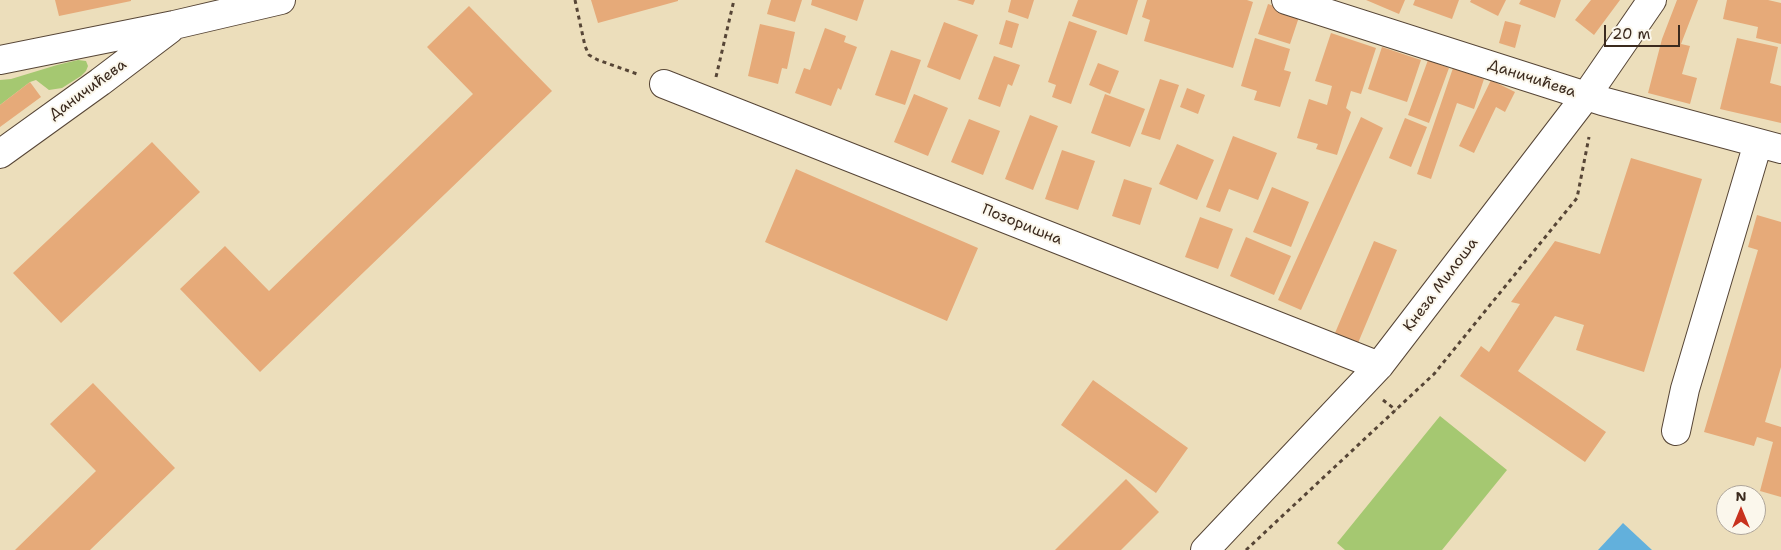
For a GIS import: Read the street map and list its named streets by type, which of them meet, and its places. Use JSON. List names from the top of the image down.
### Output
{
  "streets": {
    "street": ["Даничићева", "Позоришна", "Кнеза Милоша"]
  },
  "crossings": [
    ["Даничићева", "Кнеза Милоша"],
    ["Позоришна", "Кнеза Милоша"]
  ],
  "scale_bar": "20 m",
  "north": "top"
}
